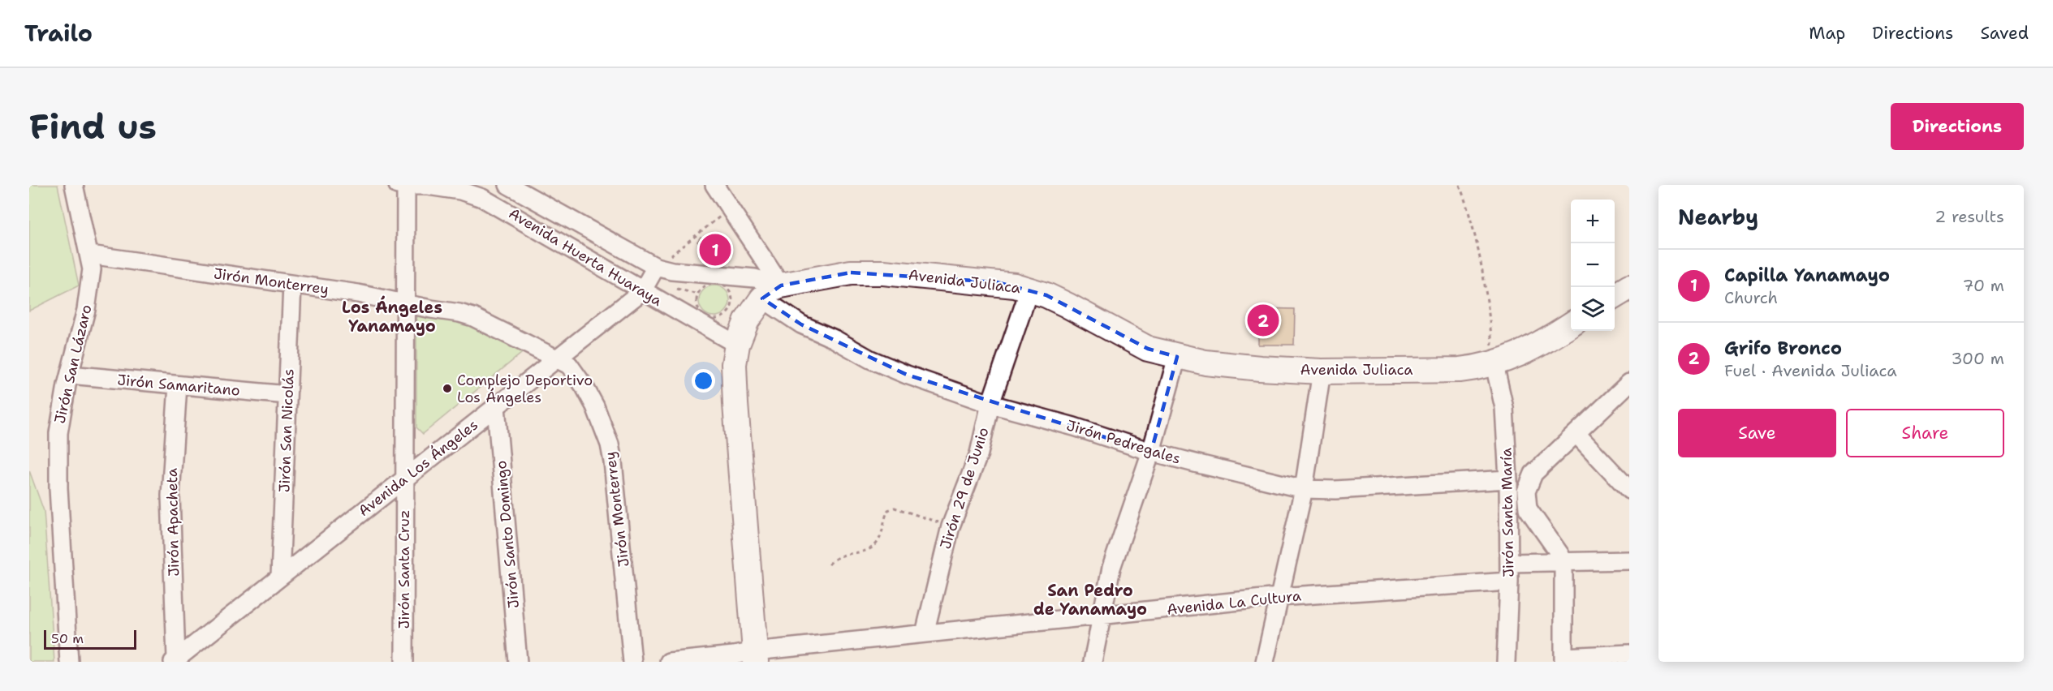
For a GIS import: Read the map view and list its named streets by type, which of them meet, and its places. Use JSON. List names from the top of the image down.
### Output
{
  "streets": {
    "highway": ["Avenida Juliaca"],
    "street": [
      "Avenida Huerta Huaraya",
      "Jirón Monterrey",
      "Jirón San Lázaro",
      "Jirón Samaritano",
      "Jirón San Nicolás",
      "Jirón Pedregales",
      "Avenida Los Ángeles",
      "Jirón 29 de Junio",
      "Jirón Santa María",
      "Jirón Apacheta",
      "Jirón Santo Domingo",
      "Jirón Santa Cruz",
      "Avenida La Cultura"
    ]
  },
  "crossings": [
    ["Avenida Huerta Huaraya", "Avenida Juliaca"],
    ["Avenida Huerta Huaraya", "Jirón Pedregales"],
    ["Avenida Huerta Huaraya", "Avenida Los Ángeles"],
    ["Avenida Huerta Huaraya", "Jirón Santa Cruz"],
    ["Jirón Monterrey", "Jirón San Lázaro"],
    ["Jirón Monterrey", "Jirón San Nicolás"],
    ["Jirón Monterrey", "Avenida Los Ángeles"],
    ["Jirón Monterrey", "Jirón Santa Cruz"],
    ["Avenida Juliaca", "Jirón Pedregales"],
    ["Avenida Juliaca", "Jirón 29 de Junio"],
    ["Avenida Juliaca", "Jirón Santa María"],
    ["Jirón San Lázaro", "Jirón Samaritano"],
    ["Jirón Samaritano", "Jirón San Nicolás"],
    ["Jirón Samaritano", "Jirón Apacheta"],
    ["Jirón San Nicolás", "Avenida Los Ángeles"],
    ["Jirón Pedregales", "Jirón 29 de Junio"],
    ["Jirón Pedregales", "Jirón Santa María"],
    ["Avenida Los Ángeles", "Jirón Apacheta"],
    ["Avenida Los Ángeles", "Jirón Santo Domingo"],
    ["Avenida Los Ángeles", "Jirón Santa Cruz"],
    ["Jirón 29 de Junio", "Avenida La Cultura"],
    ["Jirón Santa María", "Avenida La Cultura"]
  ],
  "districts": ["Los Ángeles Yanamayo", "San Pedro de Yanamayo"],
  "places": ["Complejo Deportivo Los Ángeles"],
  "scale_bar": "50 m",
  "page": {
    "header": "Trailo",
    "nav": ["Map", "Directions", "Saved"],
    "buttons": [
      "Directions",
      ["Save", "Share"]
    ],
    "title": "Find us",
    "heading": ["Nearby", "2 results"],
    "map_buttons": ["+", "−"],
    "pins": ["1", "2"],
    "list": [
      {
        "mark": "1",
        "name": "Capilla Yanamayo",
        "note": "Church",
        "value": "70 m"
      },
      {
        "mark": "2",
        "name": "Grifo Bronco",
        "note": "Fuel · Avenida Juliaca",
        "value": "300 m"
      }
    ],
    "scale": "50 m"
  }
}
